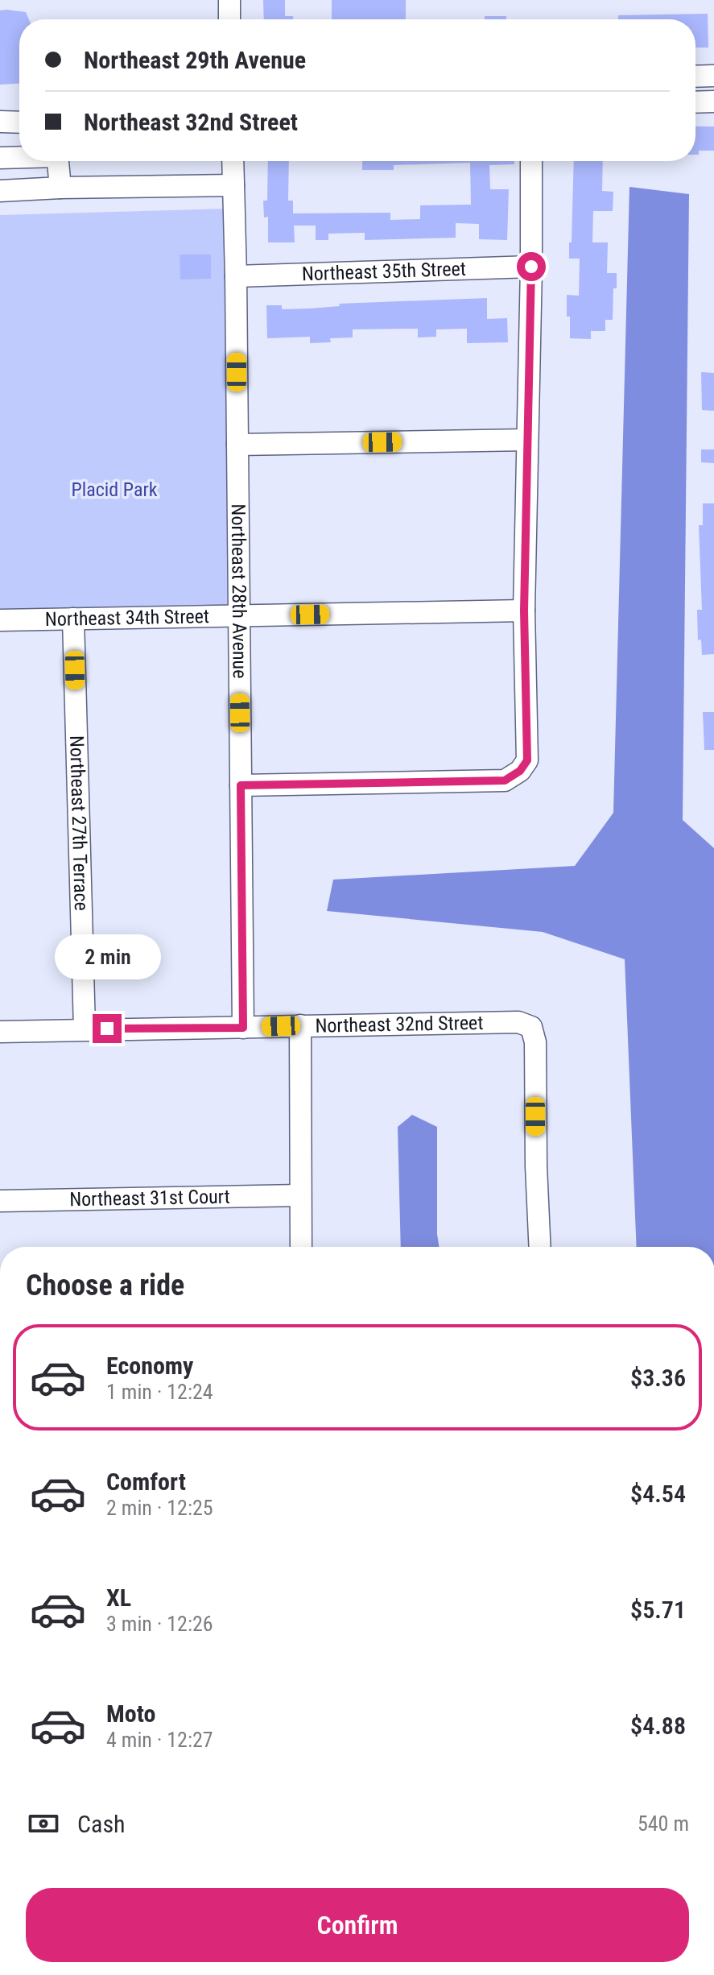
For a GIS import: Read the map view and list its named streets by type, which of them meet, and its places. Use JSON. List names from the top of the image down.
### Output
{
  "streets": {
    "street": [
      "Northeast 35th Street",
      "Northeast 28th Avenue",
      "Northeast 34th Street",
      "Northeast 27th Terrace",
      "Northeast 32nd Street",
      "Northeast 31st Court"
    ]
  },
  "crossings": [
    ["Northeast 35th Street", "Northeast 28th Avenue"],
    ["Northeast 28th Avenue", "Northeast 34th Street"],
    ["Northeast 28th Avenue", "Northeast 32nd Street"],
    ["Northeast 34th Street", "Northeast 27th Terrace"],
    ["Northeast 27th Terrace", "Northeast 32nd Street"]
  ],
  "parks": ["Placid Park"],
  "page": {
    "banner": ["Northeast 29th Avenue", "Northeast 32nd Street"],
    "bubble": "2 min",
    "heading": "Choose a ride",
    "list": [
      {
        "name": "Economy",
        "note": "1 min · 12:24",
        "value": "$3.36"
      },
      {
        "name": "Comfort",
        "note": "2 min · 12:25",
        "value": "$4.54"
      },
      {
        "name": "XL",
        "note": "3 min · 12:26",
        "value": "$5.71"
      },
      {
        "name": "Moto",
        "note": "4 min · 12:27",
        "value": "$4.88"
      }
    ],
    "pay": ["Cash", "540 m"],
    "buttons": "Confirm"
  }
}
